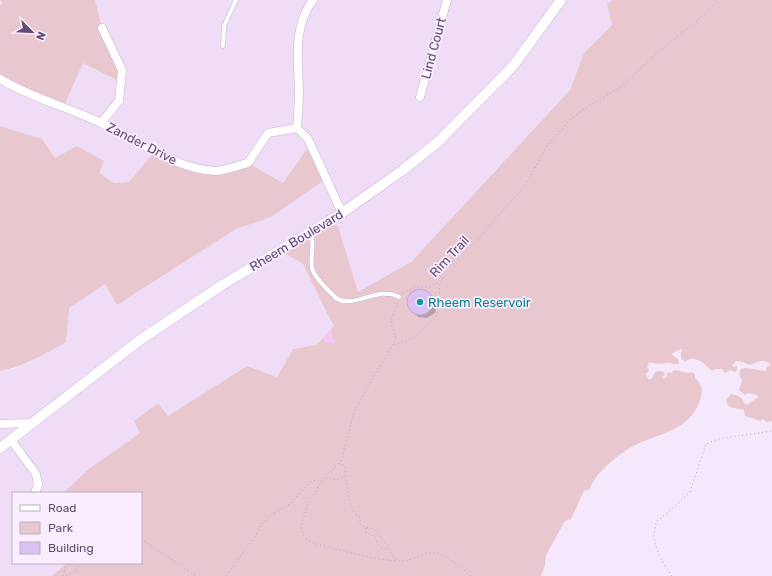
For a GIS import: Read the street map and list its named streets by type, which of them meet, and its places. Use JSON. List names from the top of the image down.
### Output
{
  "streets": {
    "street": ["Lind Court", "Zander Drive", "Rheem Boulevard"],
    "path": ["Rim Trail"]
  },
  "places": ["Rheem Reservoir"],
  "legend": ["Road", "Park", "Building"],
  "north": "bottom right"
}
